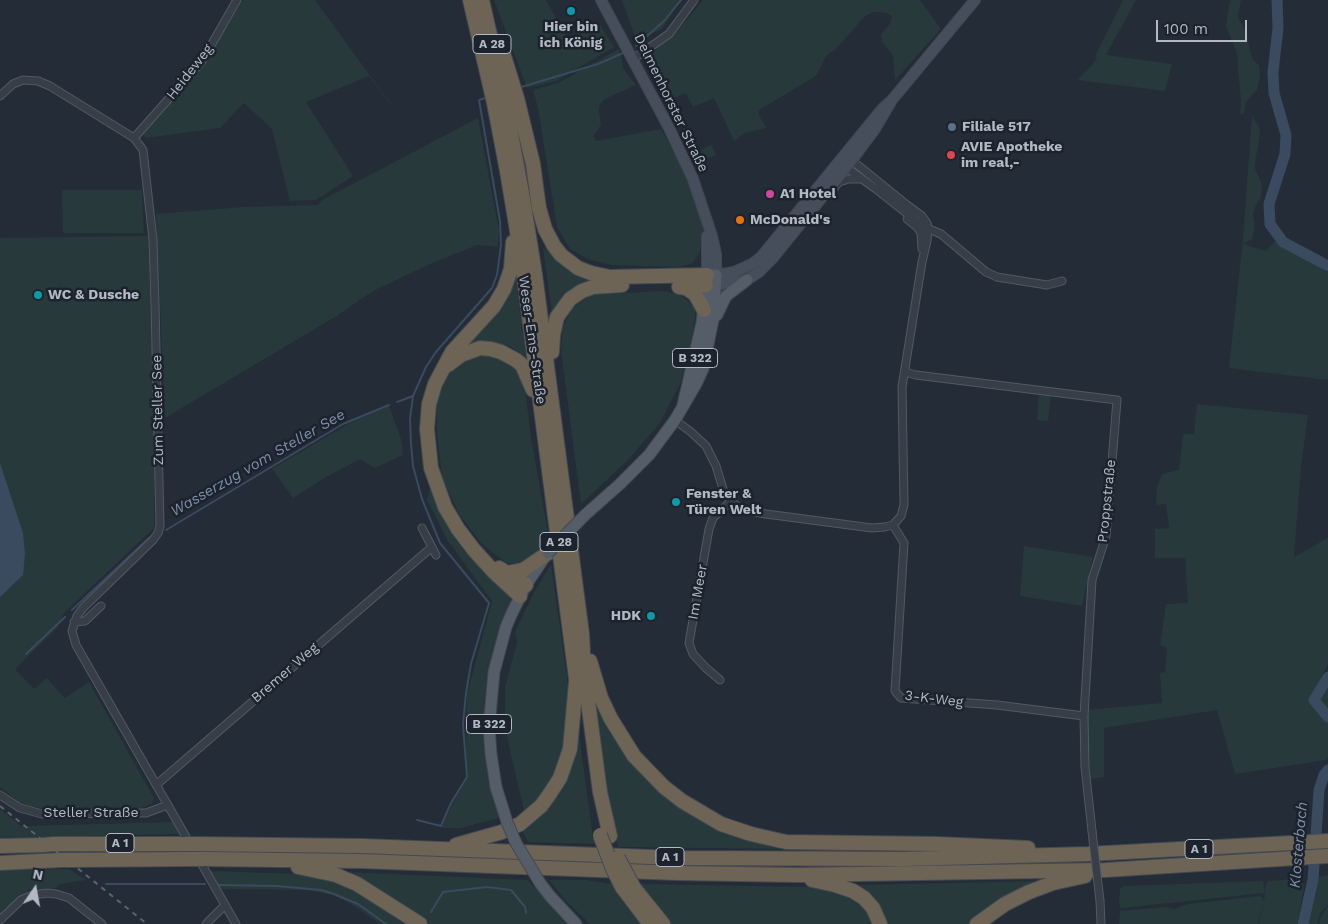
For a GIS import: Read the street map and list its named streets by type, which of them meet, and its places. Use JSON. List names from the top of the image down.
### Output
{
  "streets": {
    "highway": ["A 28", "Weser-Ems-Straße", "A 1"],
    "main road": ["Delmenhorster Straße", "B 322"],
    "street": [
      "Heideweg",
      "Zum Steller See",
      "Proppstraße",
      "Im Meer",
      "Bremer Weg",
      "3-K-Weg",
      "Steller Straße"
    ]
  },
  "crossings": [
    ["Heideweg", "Zum Steller See"],
    ["Delmenhorster Straße", "B 322"],
    ["Proppstraße", "3-K-Weg"]
  ],
  "water": ["Wasserzug vom Steller See", "Klosterbach"],
  "places": [
    "Hier bin ich König",
    "Filiale 517",
    "AVIE Apotheke im real,-",
    "A1 Hotel",
    "McDonald's",
    "WC & Dusche",
    "Fenster & Türen Welt",
    "HDK"
  ],
  "scale_bar": "100 m",
  "north": "top"
}
